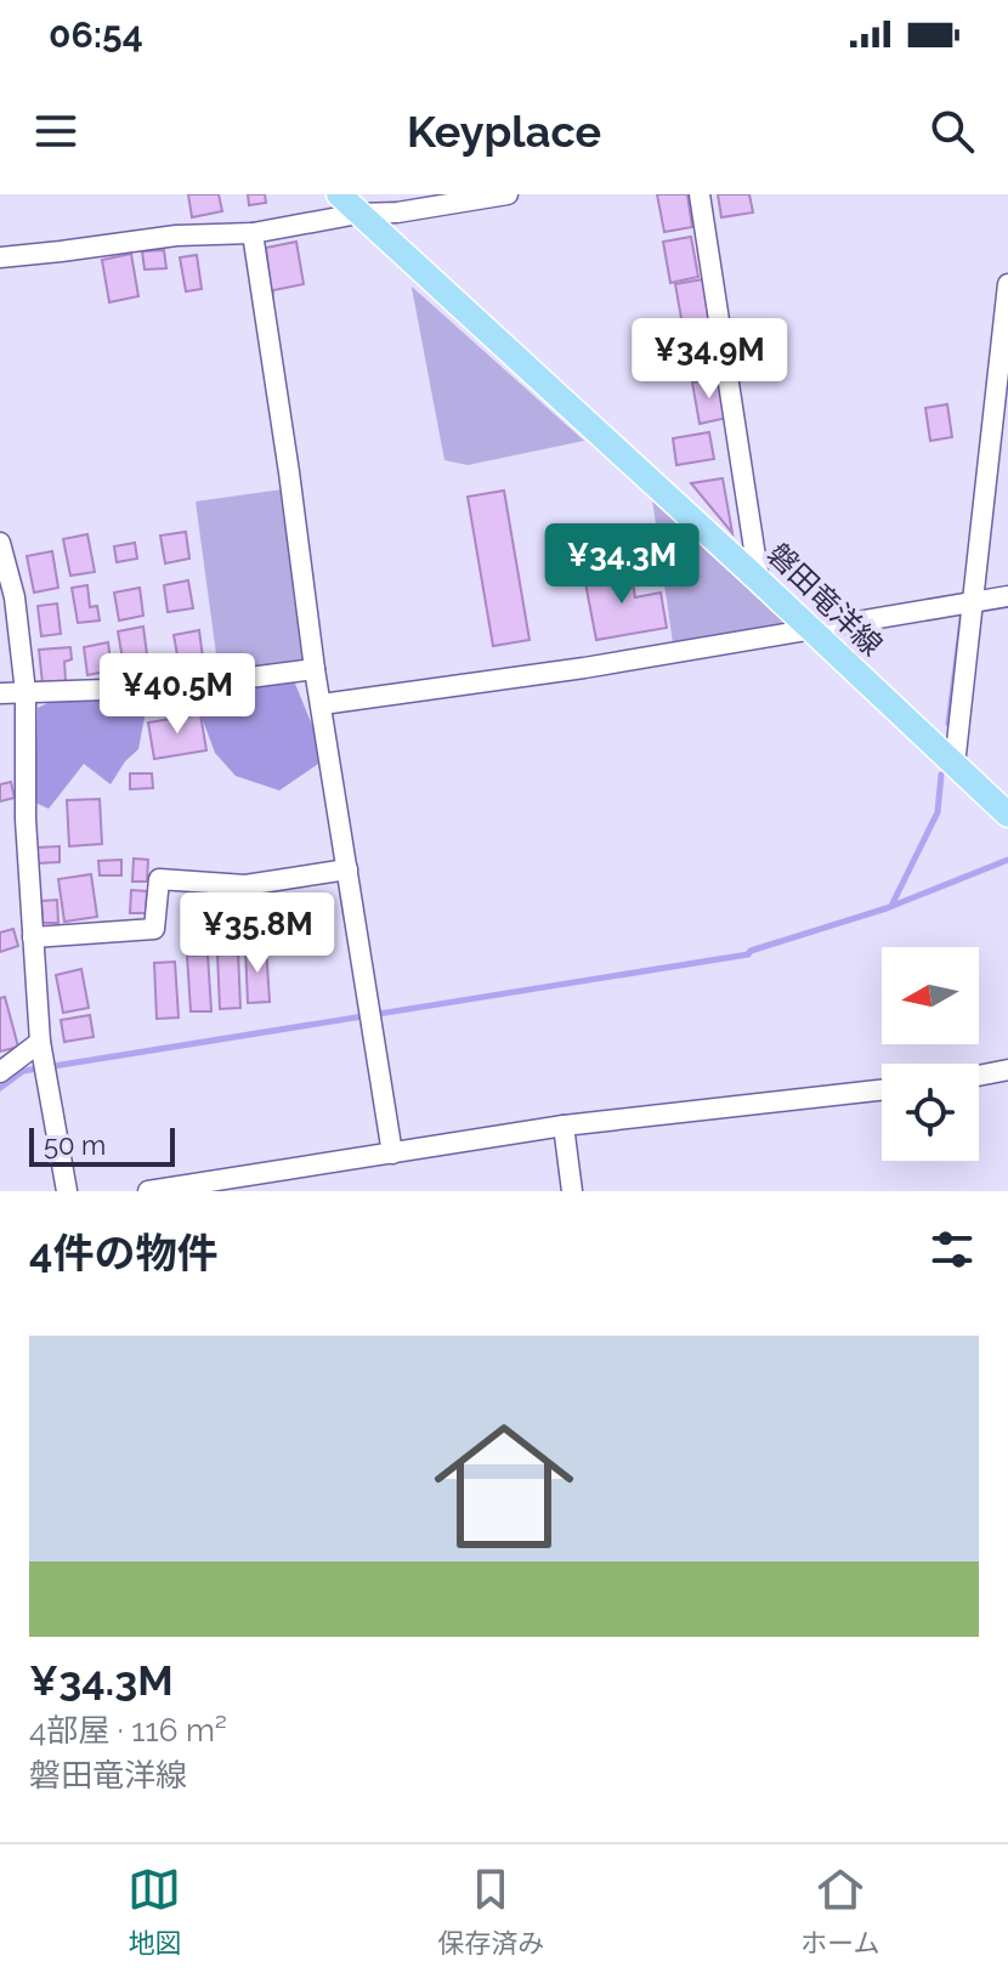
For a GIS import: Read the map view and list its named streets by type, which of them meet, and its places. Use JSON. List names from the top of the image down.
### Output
{
  "streets": {
    "main road": ["磐田竜洋線"]
  },
  "scale_bar": "50 m",
  "north": "left",
  "page": {
    "status": "06:54",
    "header": "Keyplace",
    "price": [
      "¥34.9M",
      "¥34.3M",
      "¥40.5M",
      "¥35.8M"
    ],
    "scale": "50 m",
    "heading": "4件の物件",
    "list": [
      {
        "name": "¥34.3M",
        "note": "4部屋 · 116 m² · 磐田竜洋線"
      }
    ],
    "tabs": ["地図", "保存済み", "ホーム"]
  }
}
